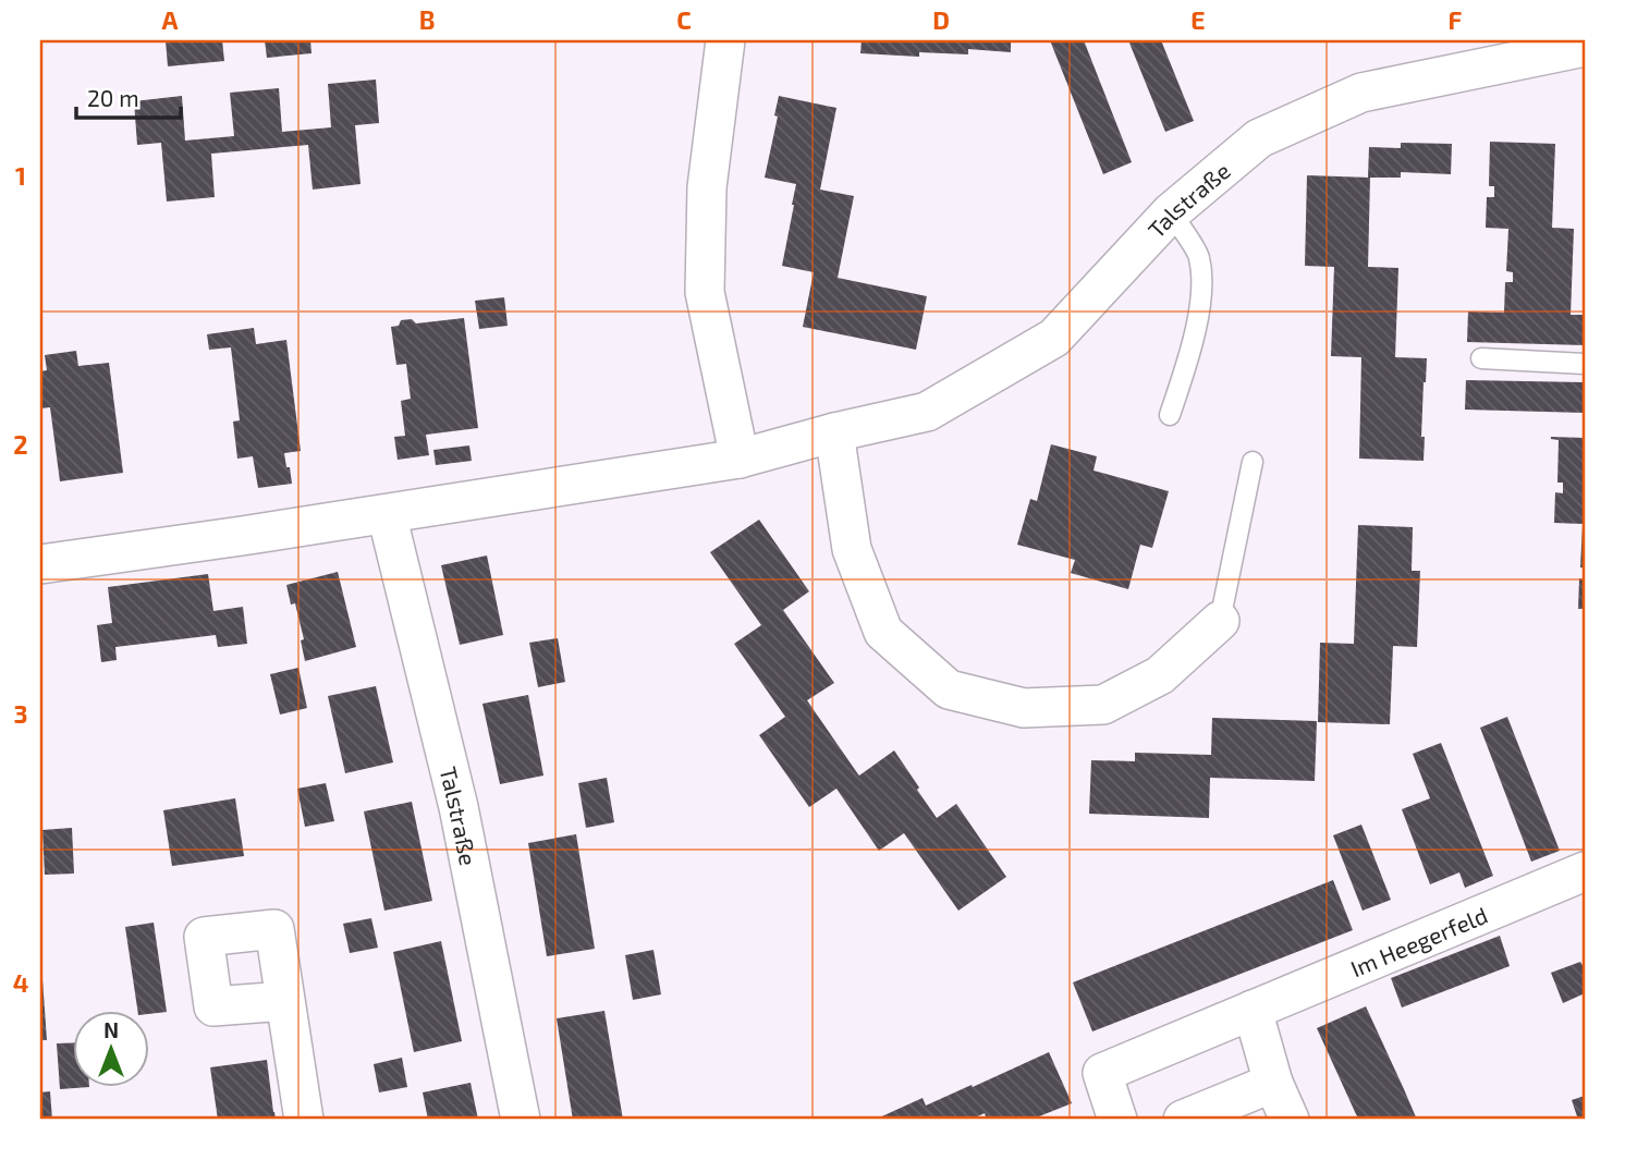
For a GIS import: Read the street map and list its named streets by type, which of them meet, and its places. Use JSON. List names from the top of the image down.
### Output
{
  "streets": {
    "street": ["Talstraße", "Im Heegerfeld"]
  },
  "scale_bar": "20 m",
  "north": "top",
  "grid": {
    "columns": [
      "A",
      "B",
      "C",
      "D",
      "E",
      "F"
    ],
    "rows": [
      "1",
      "2",
      "3",
      "4"
    ]
  }
}
